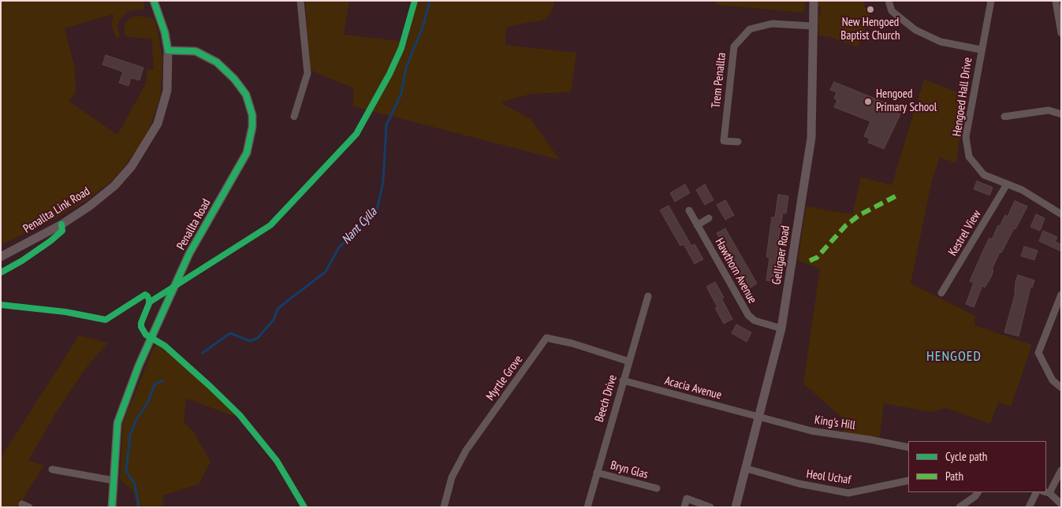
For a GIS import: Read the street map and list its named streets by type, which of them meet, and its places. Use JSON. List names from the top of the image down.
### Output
{
  "streets": {
    "street": [
      "Trem Penallta",
      "Hengoed Hall Drive",
      "Penallta Link Road",
      "Penallta Road",
      "Kestrel View",
      "Gelligaer Road",
      "Hawthorn Avenue",
      "Myrtle Grove",
      "Acacia Avenue",
      "Beech Drive",
      "King's Hill",
      "Bryn Glas",
      "Heol Uchaf"
    ]
  },
  "crossings": [
    ["Trem Penallta", "Gelligaer Road"],
    ["Hengoed Hall Drive", "Kestrel View"],
    ["Penallta Link Road", "Penallta Road"],
    ["Gelligaer Road", "Hawthorn Avenue"],
    ["Gelligaer Road", "Acacia Avenue"],
    ["Gelligaer Road", "King's Hill"],
    ["Gelligaer Road", "Heol Uchaf"],
    ["Myrtle Grove", "Beech Drive"],
    ["Acacia Avenue", "Beech Drive"],
    ["Acacia Avenue", "King's Hill"],
    ["Beech Drive", "Bryn Glas"]
  ],
  "districts": ["HENGOED"],
  "water": ["Nant Cylla"],
  "places": ["New Hengoed Baptist Church", "Hengoed Primary School"],
  "legend": ["Cycle path", "Path"]
}
